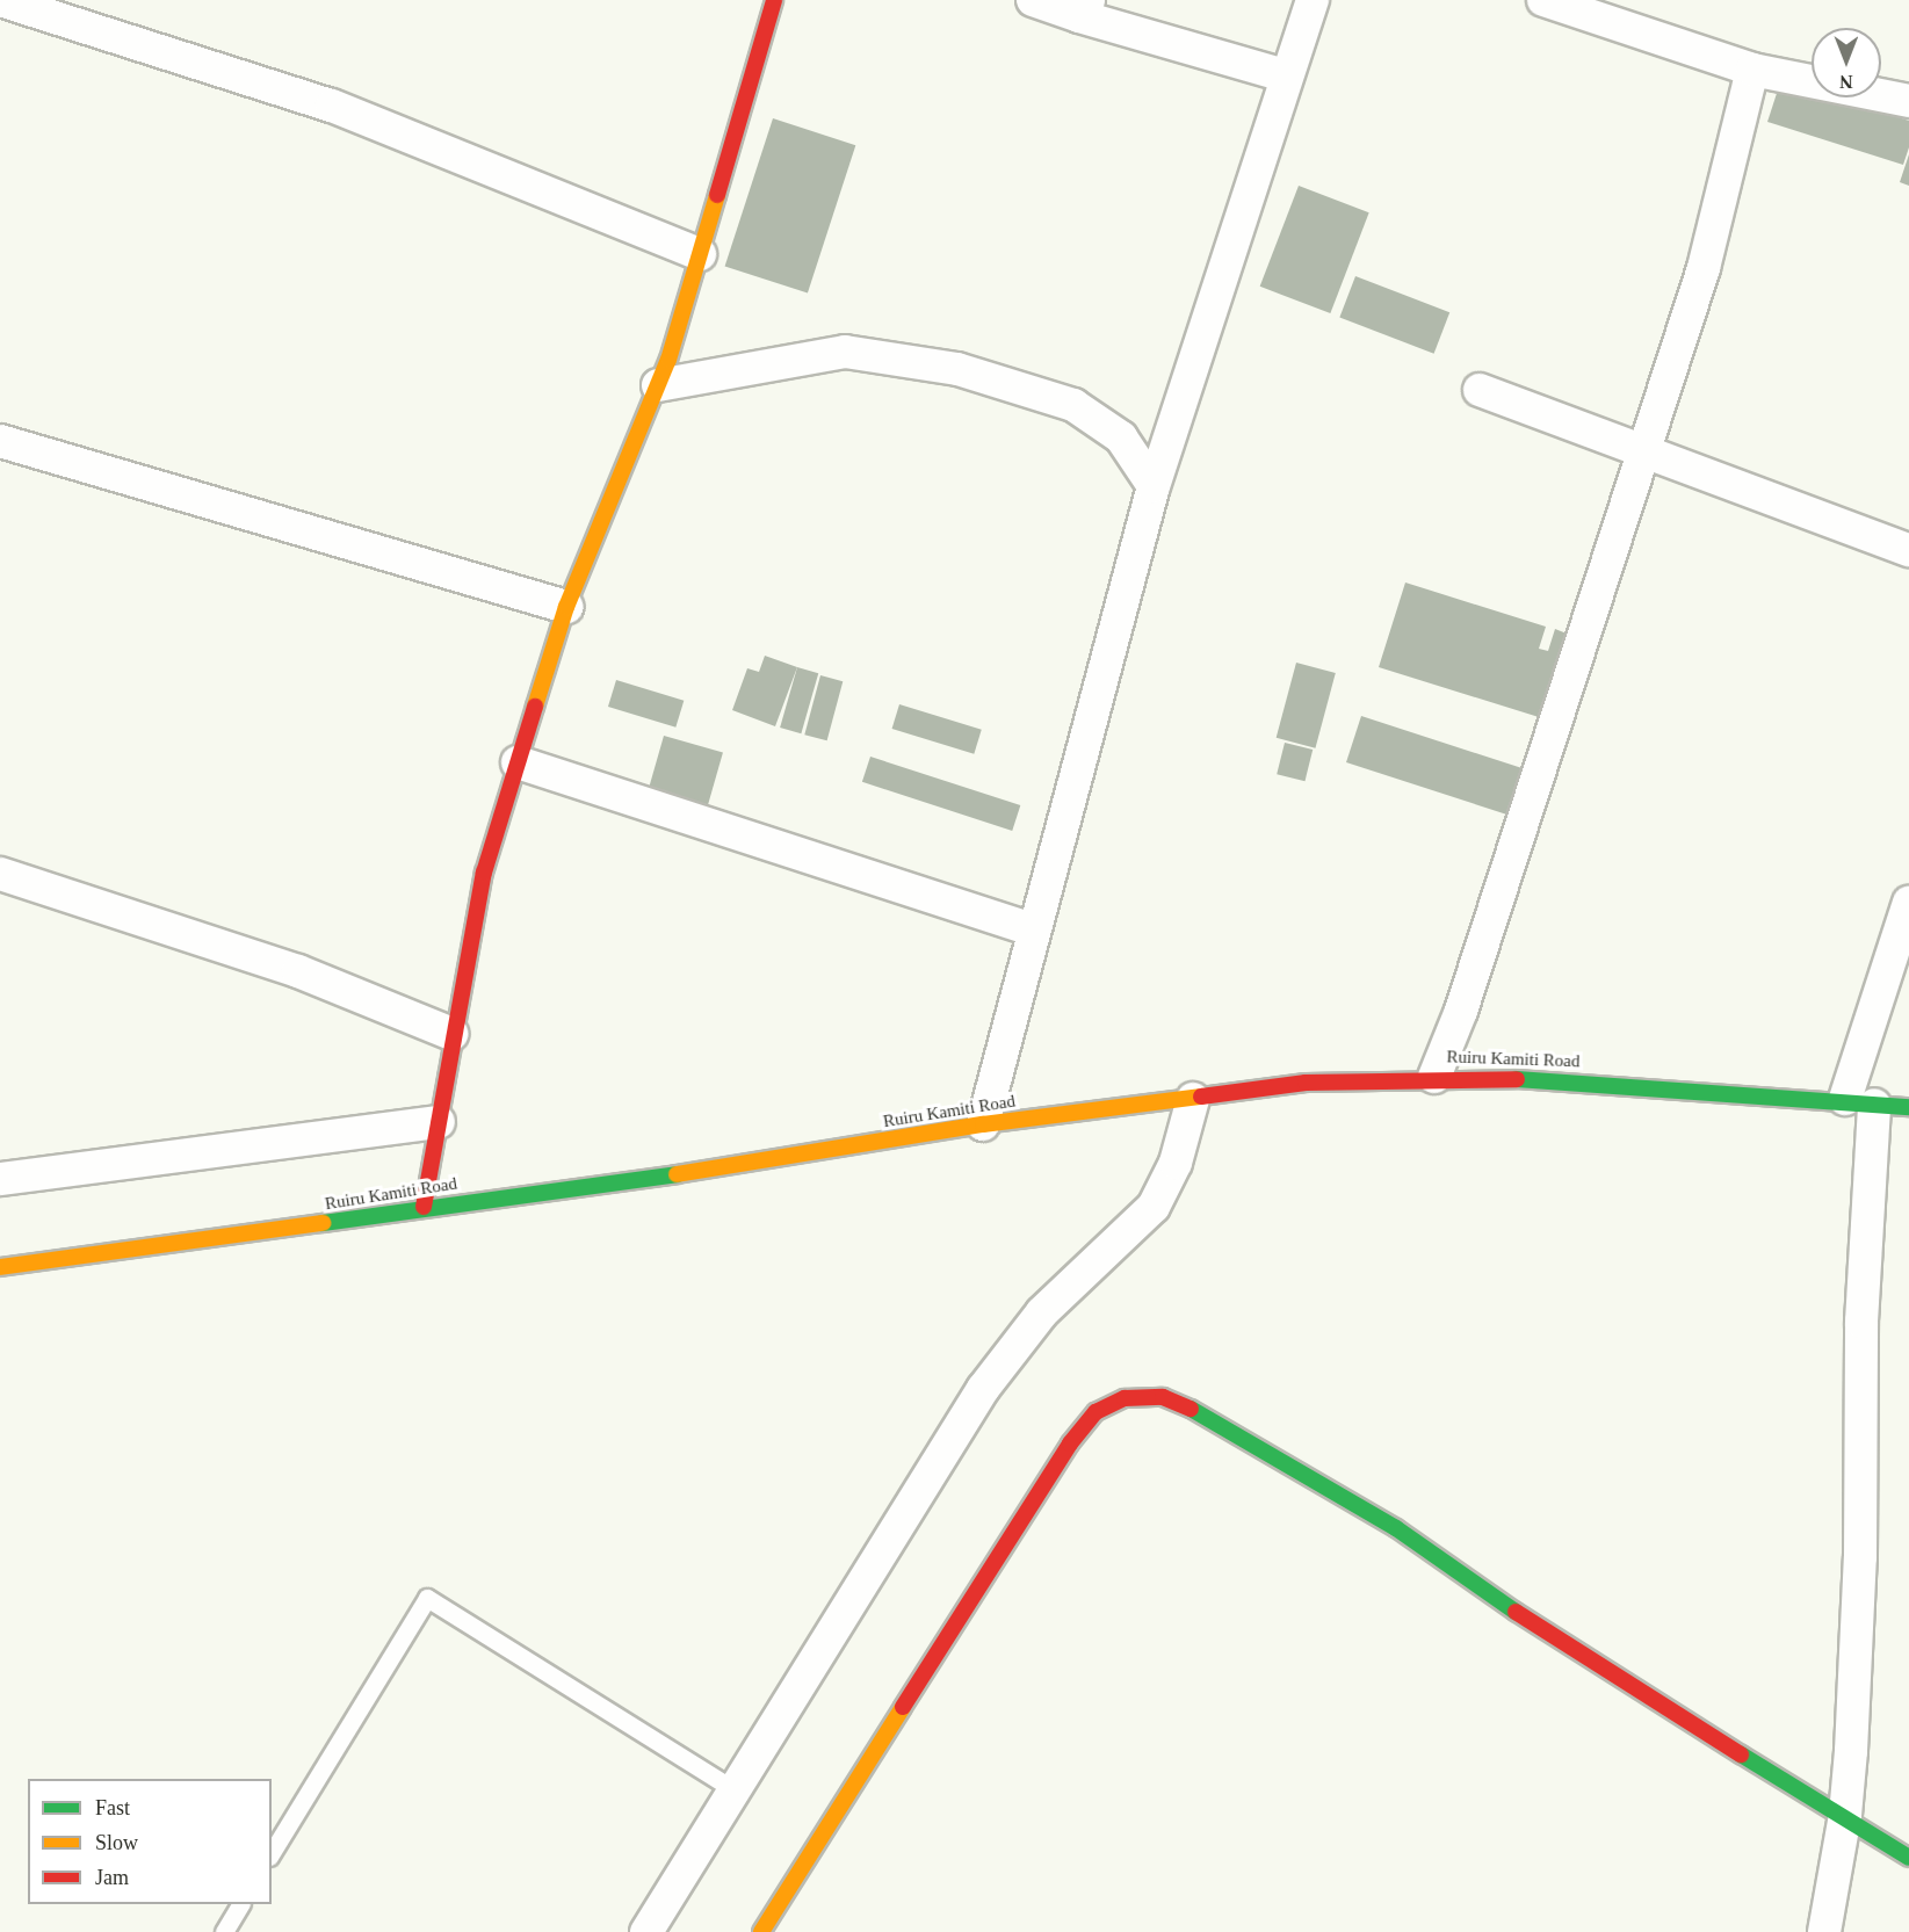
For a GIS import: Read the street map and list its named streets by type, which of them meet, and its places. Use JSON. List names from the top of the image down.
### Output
{
  "streets": {
    "street": ["Ruiru Kamiti Road"]
  },
  "legend": ["Fast", "Slow", "Jam"],
  "north": "bottom"
}
